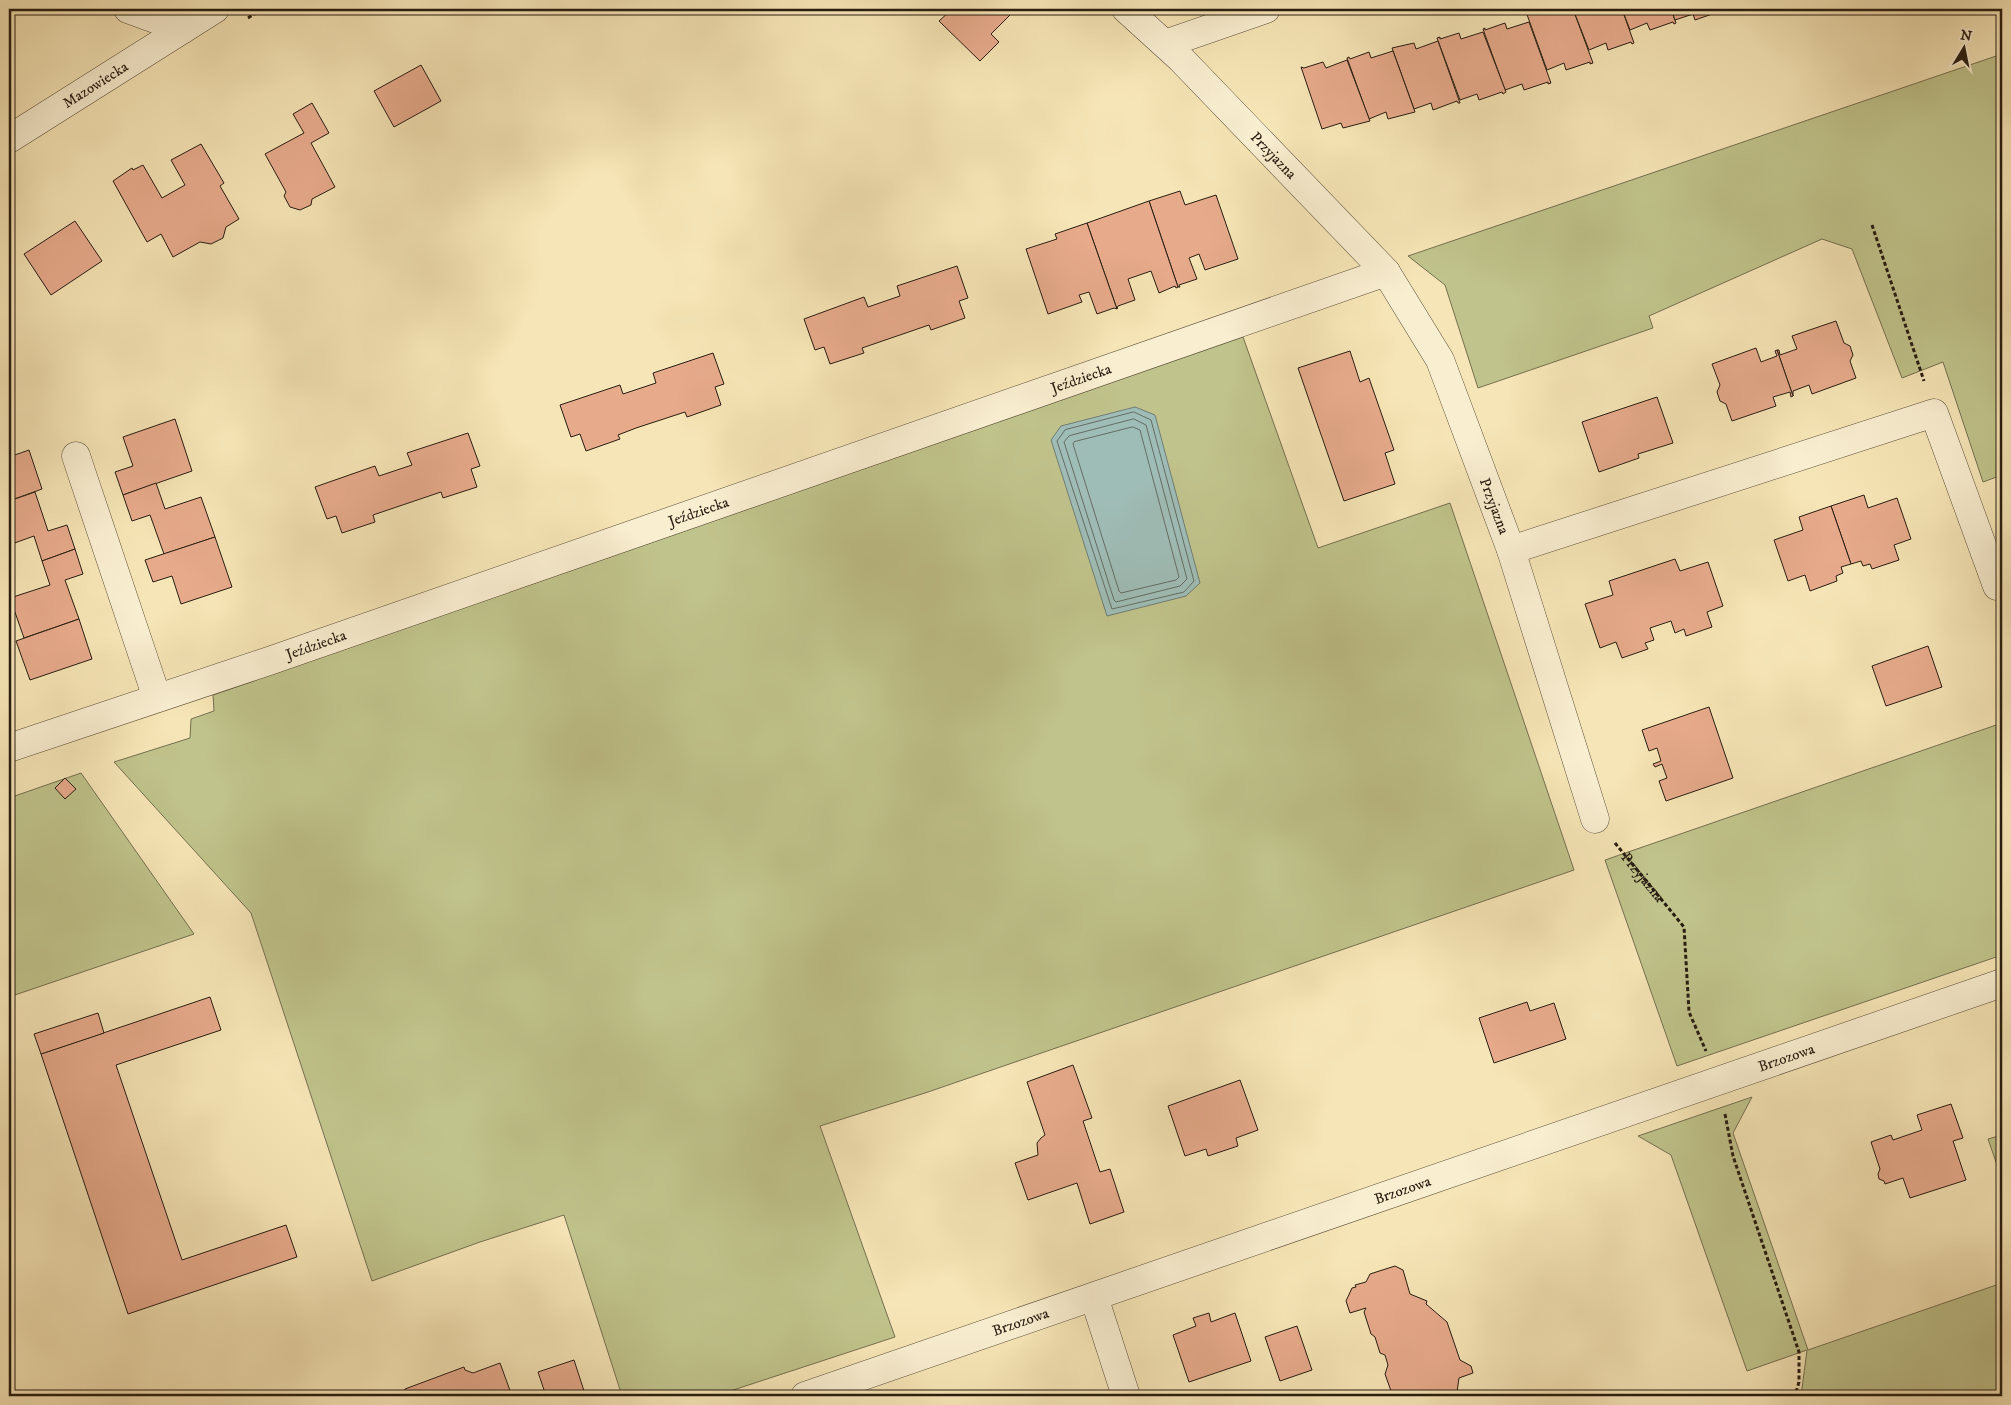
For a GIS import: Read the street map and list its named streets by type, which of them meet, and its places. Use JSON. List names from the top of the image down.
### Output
{
  "streets": {
    "street": [
      "Mazowiecka",
      "Przyjazna",
      "Jeździecka",
      "Brzozowa"
    ]
  },
  "crossings": [
    ["Przyjazna", "Jeździecka"],
    ["Przyjazna", "Brzozowa"]
  ],
  "north": "top"
}
